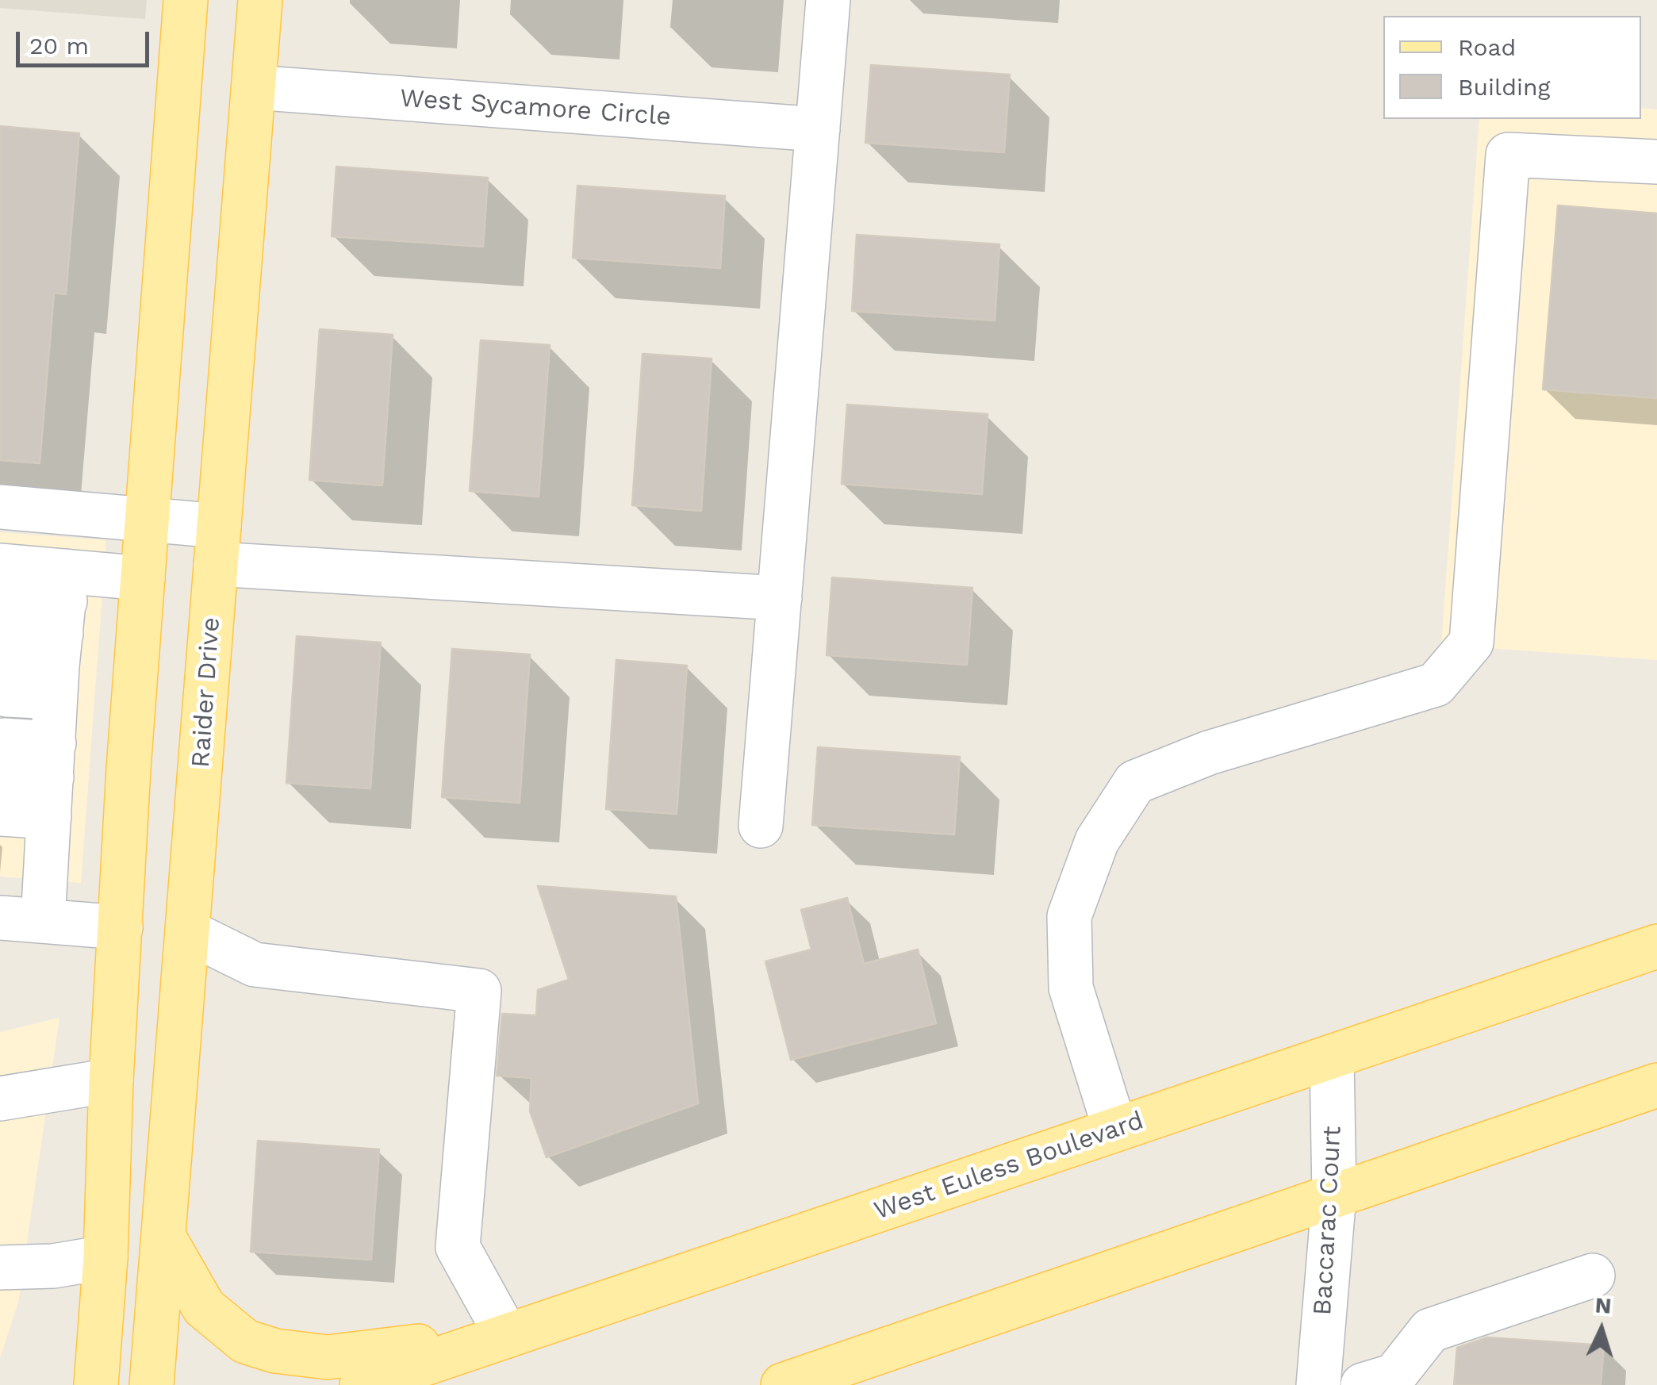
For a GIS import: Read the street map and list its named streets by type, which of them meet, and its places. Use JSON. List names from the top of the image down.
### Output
{
  "streets": {
    "main road": ["Raider Drive", "West Euless Boulevard"],
    "street": ["West Sycamore Circle", "Baccarac Court"]
  },
  "crossings": [
    ["West Sycamore Circle", "Raider Drive"],
    ["West Euless Boulevard", "Baccarac Court"]
  ],
  "legend": ["Road", "Building"],
  "scale_bar": "20 m",
  "north": "top"
}
